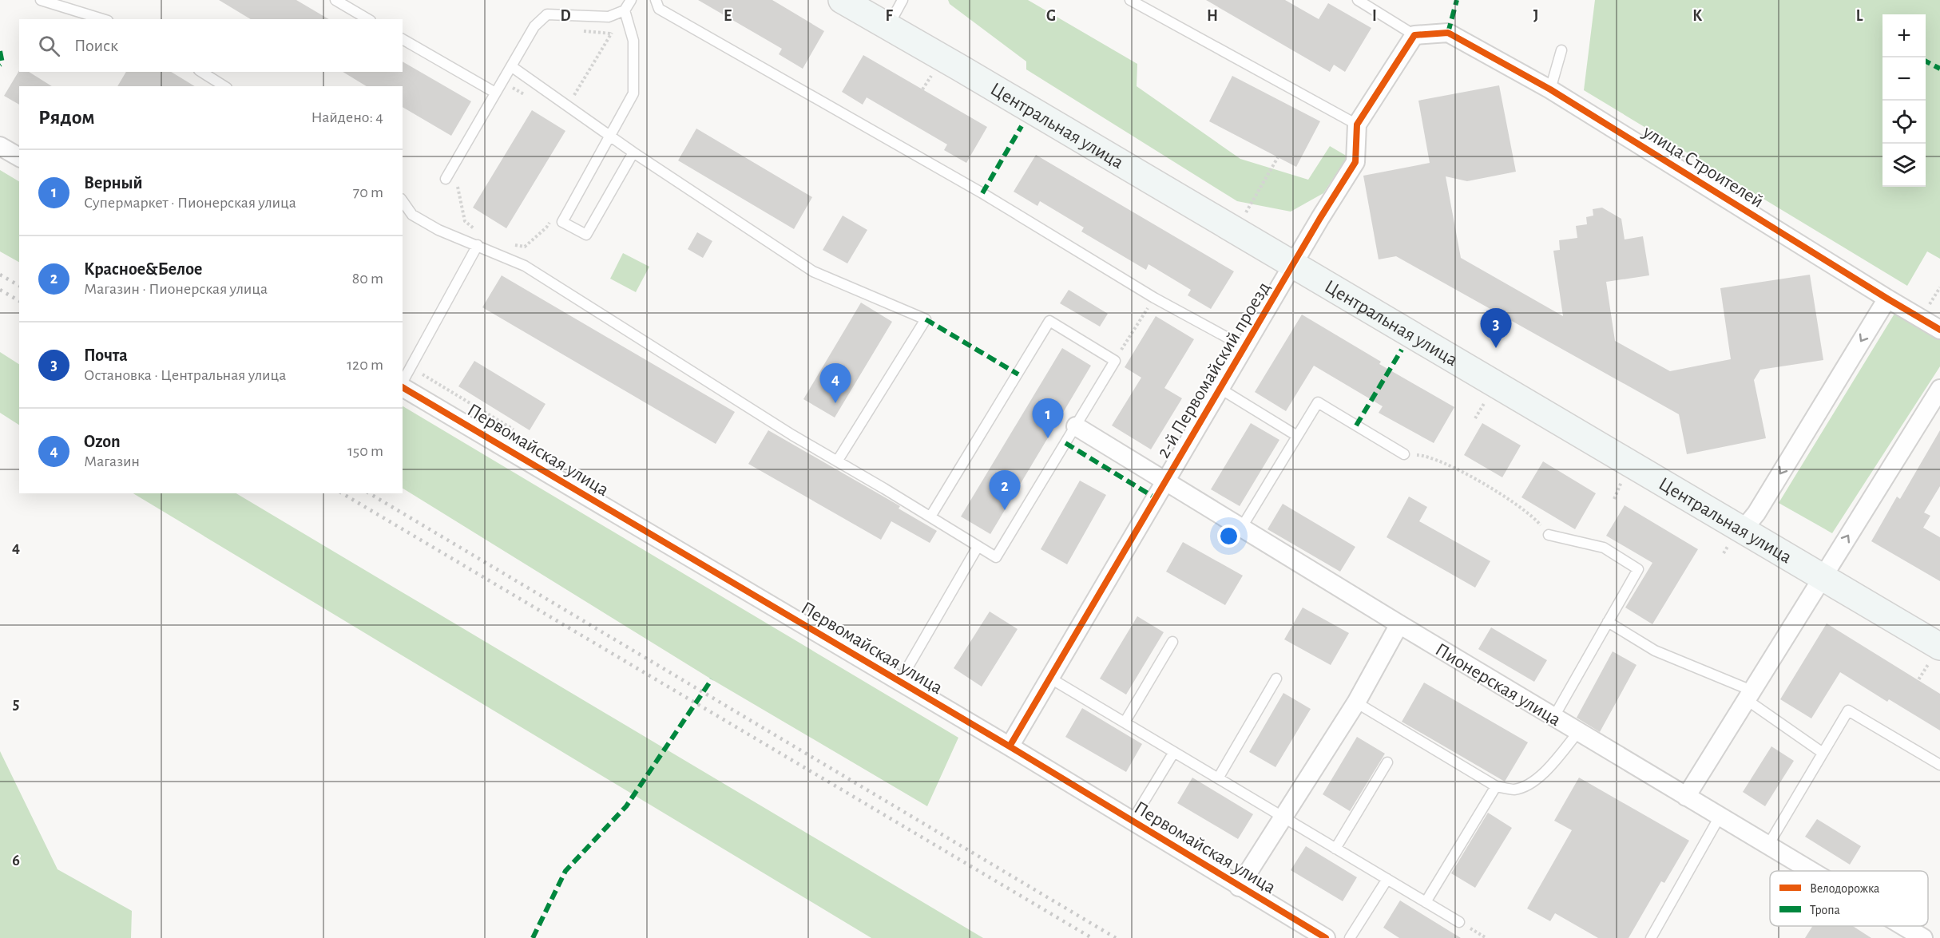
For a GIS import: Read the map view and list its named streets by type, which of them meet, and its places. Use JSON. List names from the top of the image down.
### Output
{
  "streets": {
    "main road": ["Центральная улица"],
    "street": [
      "улица Строителей",
      "2-й Первомайский проезд",
      "Первомайская улица",
      "Пионерская улица"
    ]
  },
  "crossings": [
    ["Центральная улица", "2-й Первомайский проезд"],
    ["2-й Первомайский проезд", "Первомайская улица"],
    ["2-й Первомайский проезд", "Пионерская улица"]
  ],
  "legend": ["Велодорожка", "Тропа"],
  "page": {
    "map_buttons": ["+", "−"],
    "search": "Поиск",
    "heading": ["Рядом", "Найдено: 4"],
    "list": [
      {
        "mark": "1",
        "name": "Верный",
        "note": "Супермаркет · Пионерская улица",
        "value": "70 m"
      },
      {
        "mark": "2",
        "name": "Красное&Белое",
        "note": "Магазин · Пионерская улица",
        "value": "80 m"
      },
      {
        "mark": "3",
        "name": "Почта",
        "note": "Остановка · Центральная улица",
        "value": "120 m"
      },
      {
        "mark": "4",
        "name": "Ozon",
        "note": "Магазин",
        "value": "150 m"
      }
    ],
    "pins": [
      "3",
      "4",
      "1",
      "2"
    ]
  },
  "grid": {
    "columns": [
      "D",
      "E",
      "F",
      "G",
      "H",
      "I",
      "J",
      "K",
      "L"
    ],
    "rows": ["4", "5", "6"]
  }
}
